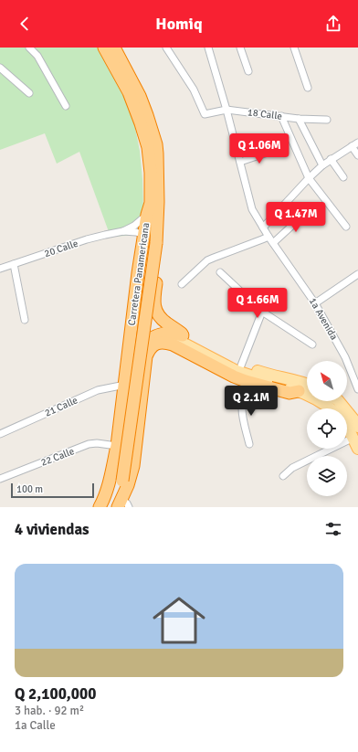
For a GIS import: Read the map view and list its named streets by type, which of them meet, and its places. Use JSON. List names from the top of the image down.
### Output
{
  "streets": {
    "highway": ["Carretera Panamericana"],
    "street": [
      "18 Calle",
      "20 Calle",
      "1a Avenida",
      "21 Calle",
      "22 Calle"
    ]
  },
  "crossings": [
    ["18 Calle", "1a Avenida"],
    ["20 Calle", "Carretera Panamericana"],
    ["Carretera Panamericana", "21 Calle"],
    ["Carretera Panamericana", "22 Calle"]
  ],
  "scale_bar": "100 m",
  "north": "top left",
  "page": {
    "header": "Homiq",
    "price": [
      "Q 1.06M",
      "Q 1.47M",
      "Q 1.66M",
      "Q 2.1M"
    ],
    "scale": "100 m",
    "heading": "4 viviendas",
    "list": [
      {
        "name": "Q 2,100,000",
        "note": "3 hab. · 92 m² · 1a Calle"
      }
    ]
  }
}
